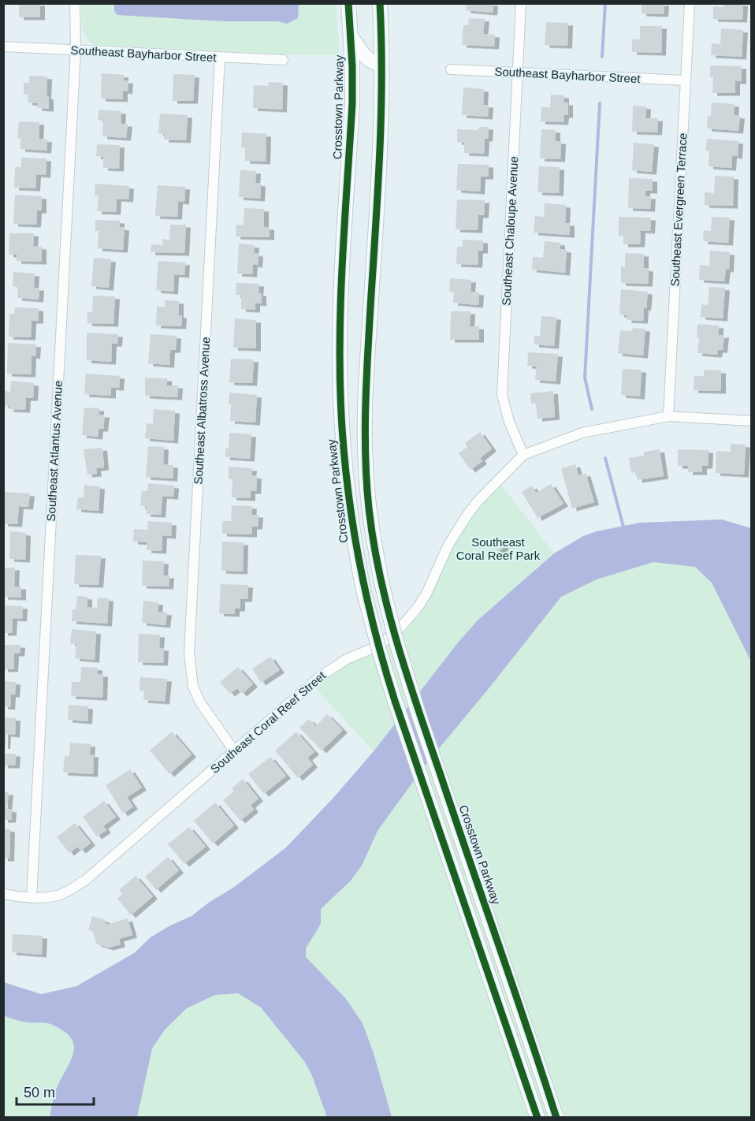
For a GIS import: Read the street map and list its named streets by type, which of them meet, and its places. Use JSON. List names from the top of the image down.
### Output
{
  "streets": {
    "main road": ["Crosstown Parkway"],
    "street": [
      "Southeast Bayharbor Street",
      "Southeast Evergreen Terrace",
      "Southeast Chaloupe Avenue",
      "Southeast Albatross Avenue",
      "Southeast Atlantus Avenue",
      "Southeast Coral Reef Street"
    ]
  },
  "crossings": [
    ["Southeast Bayharbor Street", "Southeast Evergreen Terrace"],
    ["Southeast Bayharbor Street", "Southeast Chaloupe Avenue"],
    ["Southeast Bayharbor Street", "Southeast Albatross Avenue"],
    ["Southeast Bayharbor Street", "Southeast Atlantus Avenue"],
    ["Southeast Evergreen Terrace", "Southeast Coral Reef Street"],
    ["Southeast Chaloupe Avenue", "Southeast Coral Reef Street"],
    ["Southeast Albatross Avenue", "Southeast Coral Reef Street"],
    ["Southeast Atlantus Avenue", "Southeast Coral Reef Street"]
  ],
  "parks": ["Southeast Coral Reef Park"],
  "scale_bar": "50 m"
}
